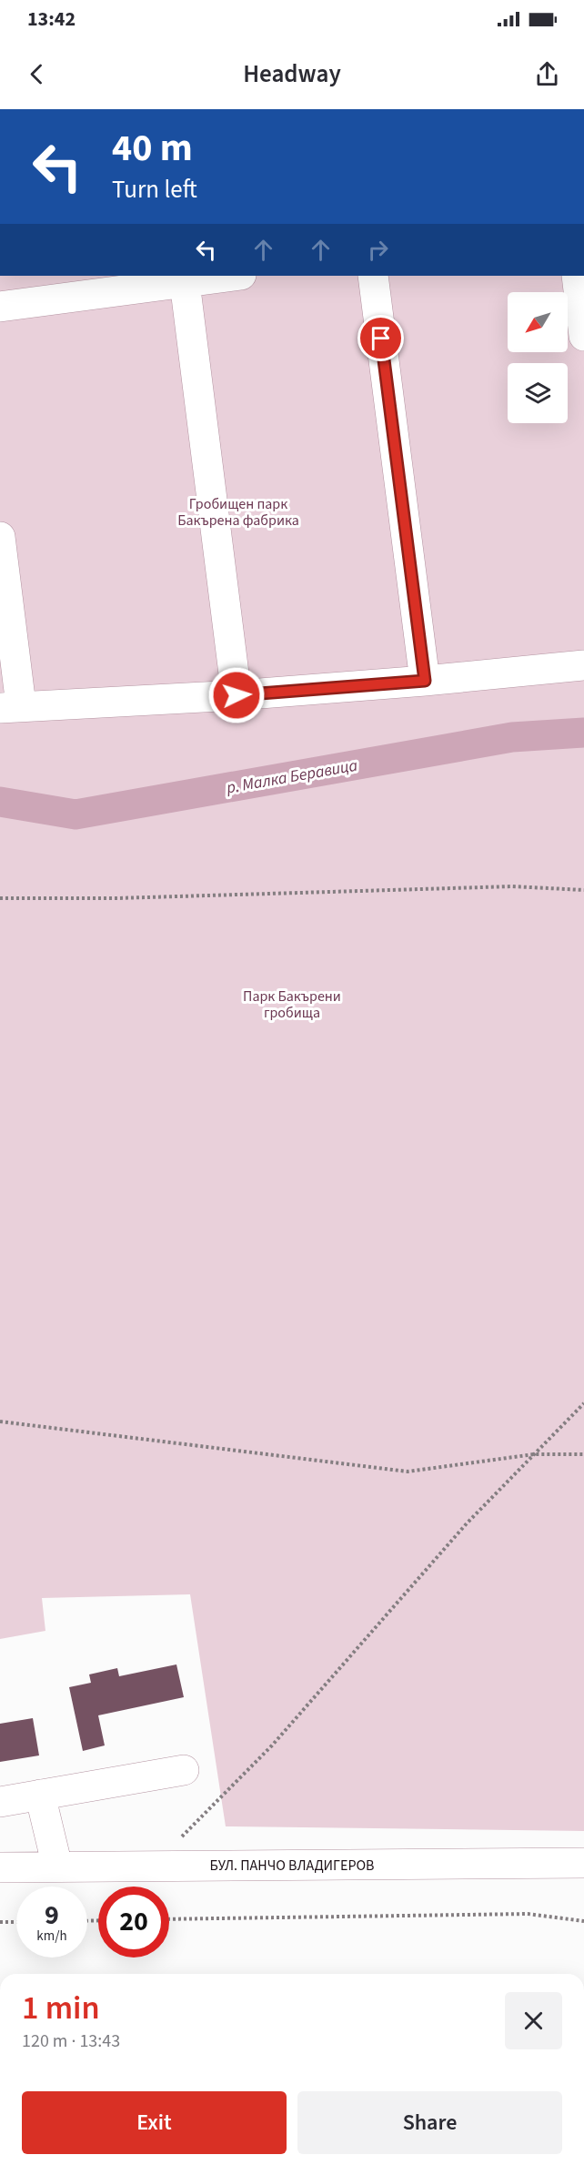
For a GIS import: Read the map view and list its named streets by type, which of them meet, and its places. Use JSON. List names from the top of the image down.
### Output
{
  "streets": {
    "street": ["БУЛ. ПАНЧО ВЛАДИГЕРОВ"]
  },
  "water": ["р. Малка Беравица"],
  "parks": ["Гробищен парк Бакърена фабрика", "Парк Бакърени гробища"],
  "north": "bottom left",
  "page": {
    "status": "13:42",
    "header": "Headway",
    "turn": ["40 m", "Turn left"],
    "speed": "9 km/h",
    "limit": "20",
    "heading": ["1 min", "120 m · 13:43"],
    "buttons": ["Exit", "Share"]
  }
}
